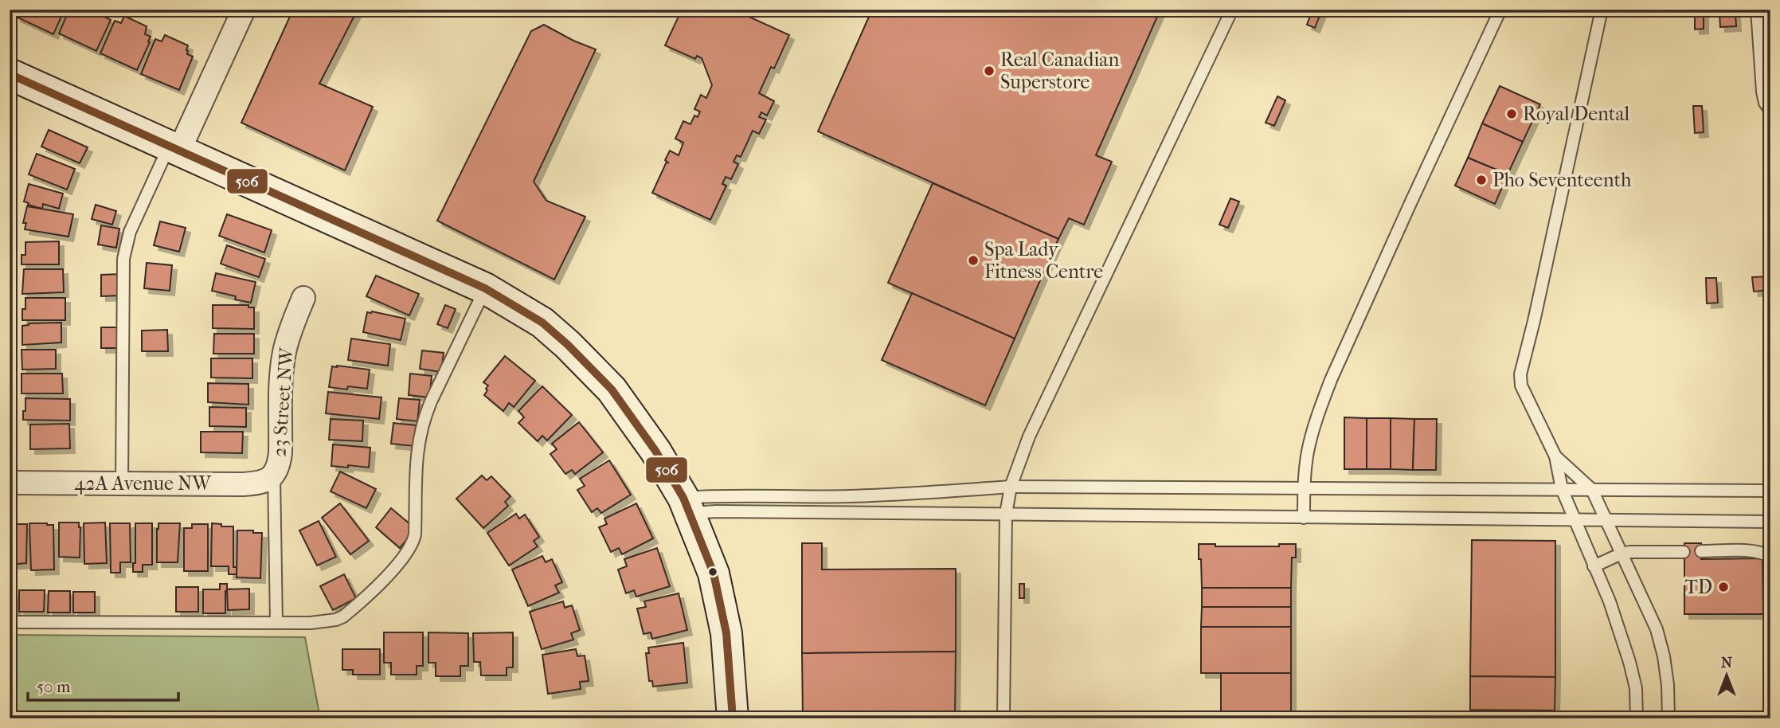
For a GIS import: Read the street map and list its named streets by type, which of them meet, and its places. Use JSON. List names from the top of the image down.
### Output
{
  "streets": {
    "street": ["23 Street NW", "42A Avenue NW"]
  },
  "crossings": [
    ["23 Street NW", "42A Avenue NW"]
  ],
  "places": [
    "Real Canadian Superstore",
    "Royal Dental",
    "Pho Seventeenth",
    "Spa Lady Fitness Centre",
    "TD"
  ],
  "lines": ["transit line 506"],
  "scale_bar": "50 m",
  "north": "top"
}
